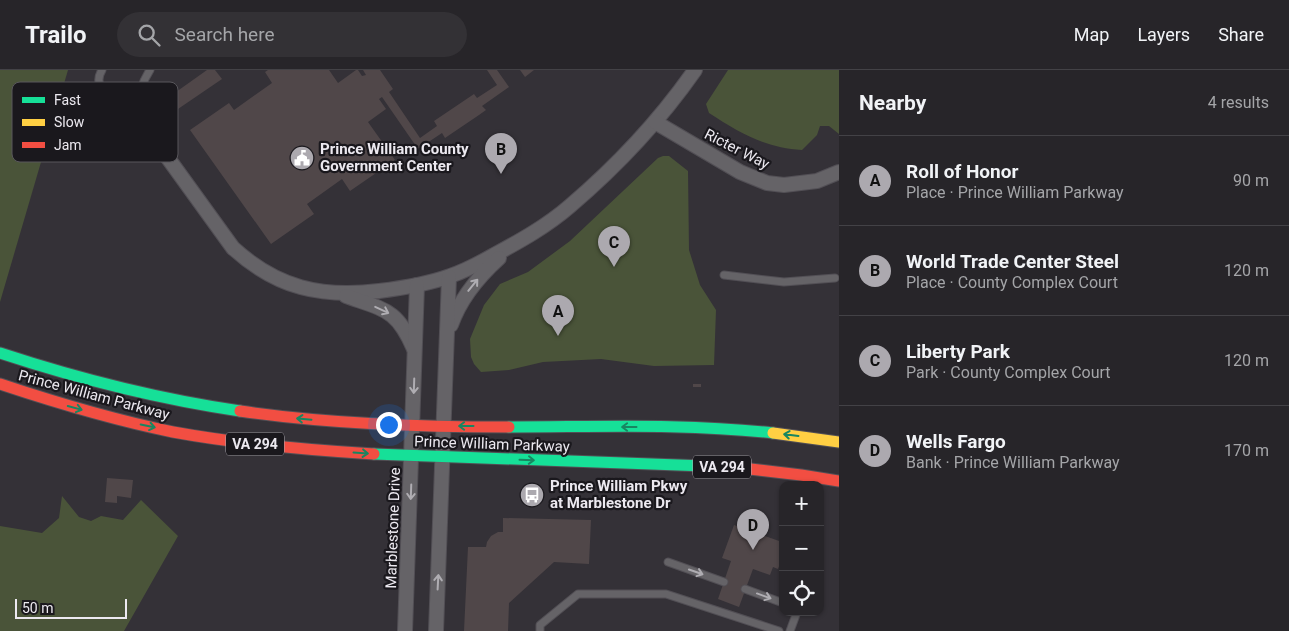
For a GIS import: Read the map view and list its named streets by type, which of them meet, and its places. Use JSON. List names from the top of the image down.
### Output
{
  "streets": {
    "highway": ["Prince William Parkway", "VA 294"],
    "street": ["Ricter Way", "Marblestone Drive"]
  },
  "crossings": [
    ["Prince William Parkway", "Marblestone Drive"]
  ],
  "places": {
    "public building": ["Prince William County Government Center"],
    "bus stop": ["Prince William Pkwy at Marblestone Dr"]
  },
  "legend": ["Fast", "Slow", "Jam"],
  "scale_bar": "50 m",
  "page": {
    "header": "Trailo",
    "search": "Search here",
    "nav": ["Map", "Layers", "Share"],
    "heading": ["Nearby", "4 results"],
    "pins": [
      "B",
      "C",
      "A",
      "D"
    ],
    "list": [
      {
        "mark": "A",
        "name": "Roll of Honor",
        "note": "Place · Prince William Parkway",
        "value": "90 m"
      },
      {
        "mark": "B",
        "name": "World Trade Center Steel",
        "note": "Place · County Complex Court",
        "value": "120 m"
      },
      {
        "mark": "C",
        "name": "Liberty Park",
        "note": "Park · County Complex Court",
        "value": "120 m"
      },
      {
        "mark": "D",
        "name": "Wells Fargo",
        "note": "Bank · Prince William Parkway",
        "value": "170 m"
      }
    ],
    "map_buttons": ["+", "−"],
    "scale": "50 m"
  }
}
